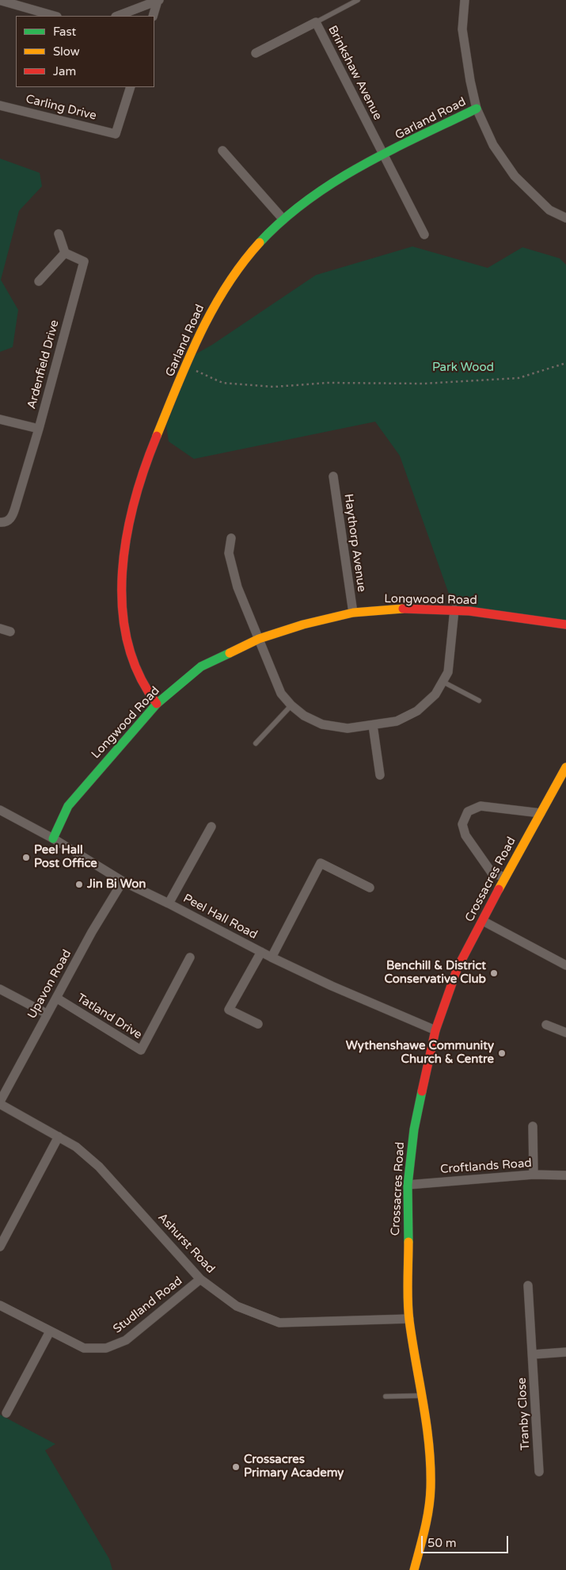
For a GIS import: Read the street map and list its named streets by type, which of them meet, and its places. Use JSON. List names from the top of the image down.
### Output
{
  "streets": {
    "street": [
      "Brinkshaw Avenue",
      "Carling Drive",
      "Garland Road",
      "Ardenfield Drive",
      "Haythorp Avenue",
      "Longwood Road",
      "Crossacres Road",
      "Peel Hall Road",
      "Upavon Road",
      "Tatland Drive",
      "Croftlands Road",
      "Ashurst Road",
      "Studland Road",
      "Tranby Close"
    ]
  },
  "crossings": [
    ["Brinkshaw Avenue", "Garland Road"],
    ["Garland Road", "Longwood Road"],
    ["Haythorp Avenue", "Longwood Road"],
    ["Longwood Road", "Peel Hall Road"],
    ["Crossacres Road", "Peel Hall Road"],
    ["Crossacres Road", "Croftlands Road"],
    ["Crossacres Road", "Ashurst Road"],
    ["Peel Hall Road", "Upavon Road"],
    ["Upavon Road", "Tatland Drive"],
    ["Ashurst Road", "Studland Road"]
  ],
  "parks": ["Park Wood"],
  "places": [
    "Peel Hall Post Office",
    "Jin Bi Won",
    "Benchill & District Conservative Club",
    "Wythenshawe Community Church & Centre",
    "Crossacres Primary Academy"
  ],
  "legend": ["Fast", "Slow", "Jam"],
  "scale_bar": "50 m"
}
